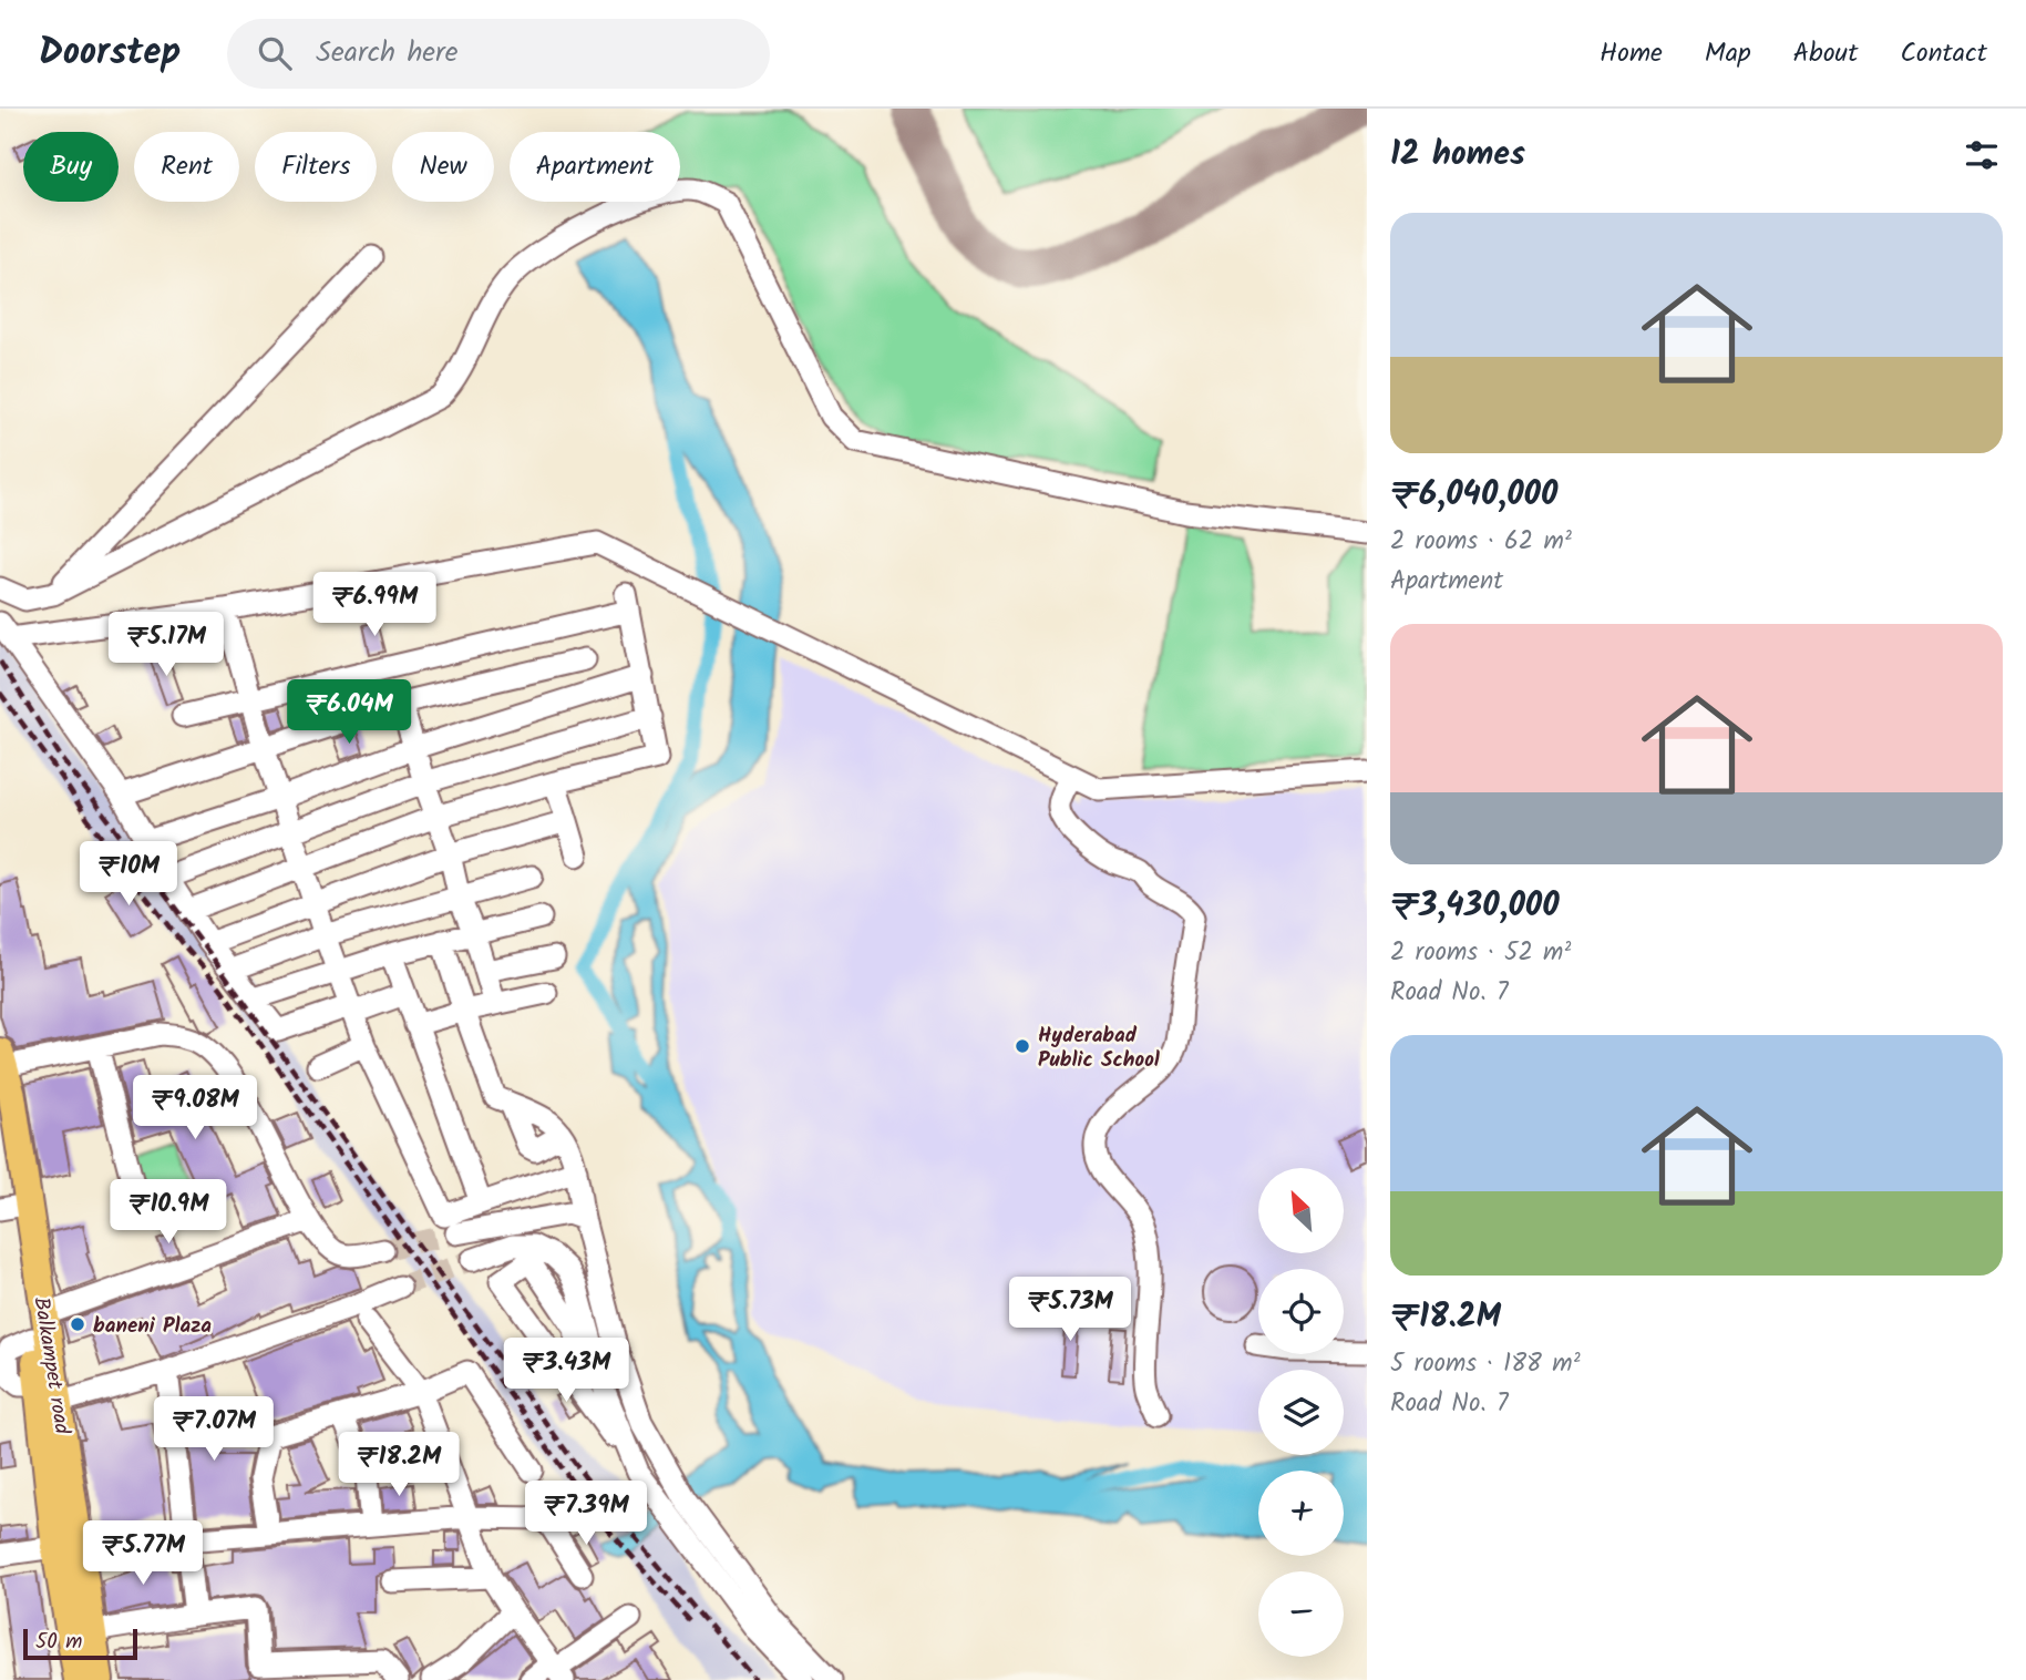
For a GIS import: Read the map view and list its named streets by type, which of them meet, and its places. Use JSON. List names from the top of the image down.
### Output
{
  "streets": {
    "main road": ["Balkampet road"]
  },
  "places": ["Hyderabad Public School", "baneni Plaza"],
  "scale_bar": "50 m",
  "north": "top left",
  "page": {
    "header": "Doorstep",
    "search": "Search here",
    "nav": [
      "Home",
      "Map",
      "About",
      "Contact"
    ],
    "heading": "12 homes",
    "chip": [
      "Buy",
      "Rent",
      "Filters",
      "New",
      "Apartment"
    ],
    "list": [
      {
        "name": "₹6,040,000",
        "note": "2 rooms · 62 m² · Apartment"
      },
      {
        "name": "₹3,430,000",
        "note": "2 rooms · 52 m² · Road No. 7"
      },
      {
        "name": "₹18.2M",
        "note": "5 rooms · 188 m² · Road No. 7"
      }
    ],
    "price": [
      "₹6.99M",
      "₹5.17M",
      "₹6.04M",
      "₹10M",
      "₹9.08M",
      "₹10.9M",
      "₹5.73M",
      "₹3.43M",
      "₹7.07M",
      "₹18.2M",
      "₹7.39M",
      "₹5.77M"
    ],
    "map_buttons": ["+", "−"],
    "scale": "50 m"
  }
}
